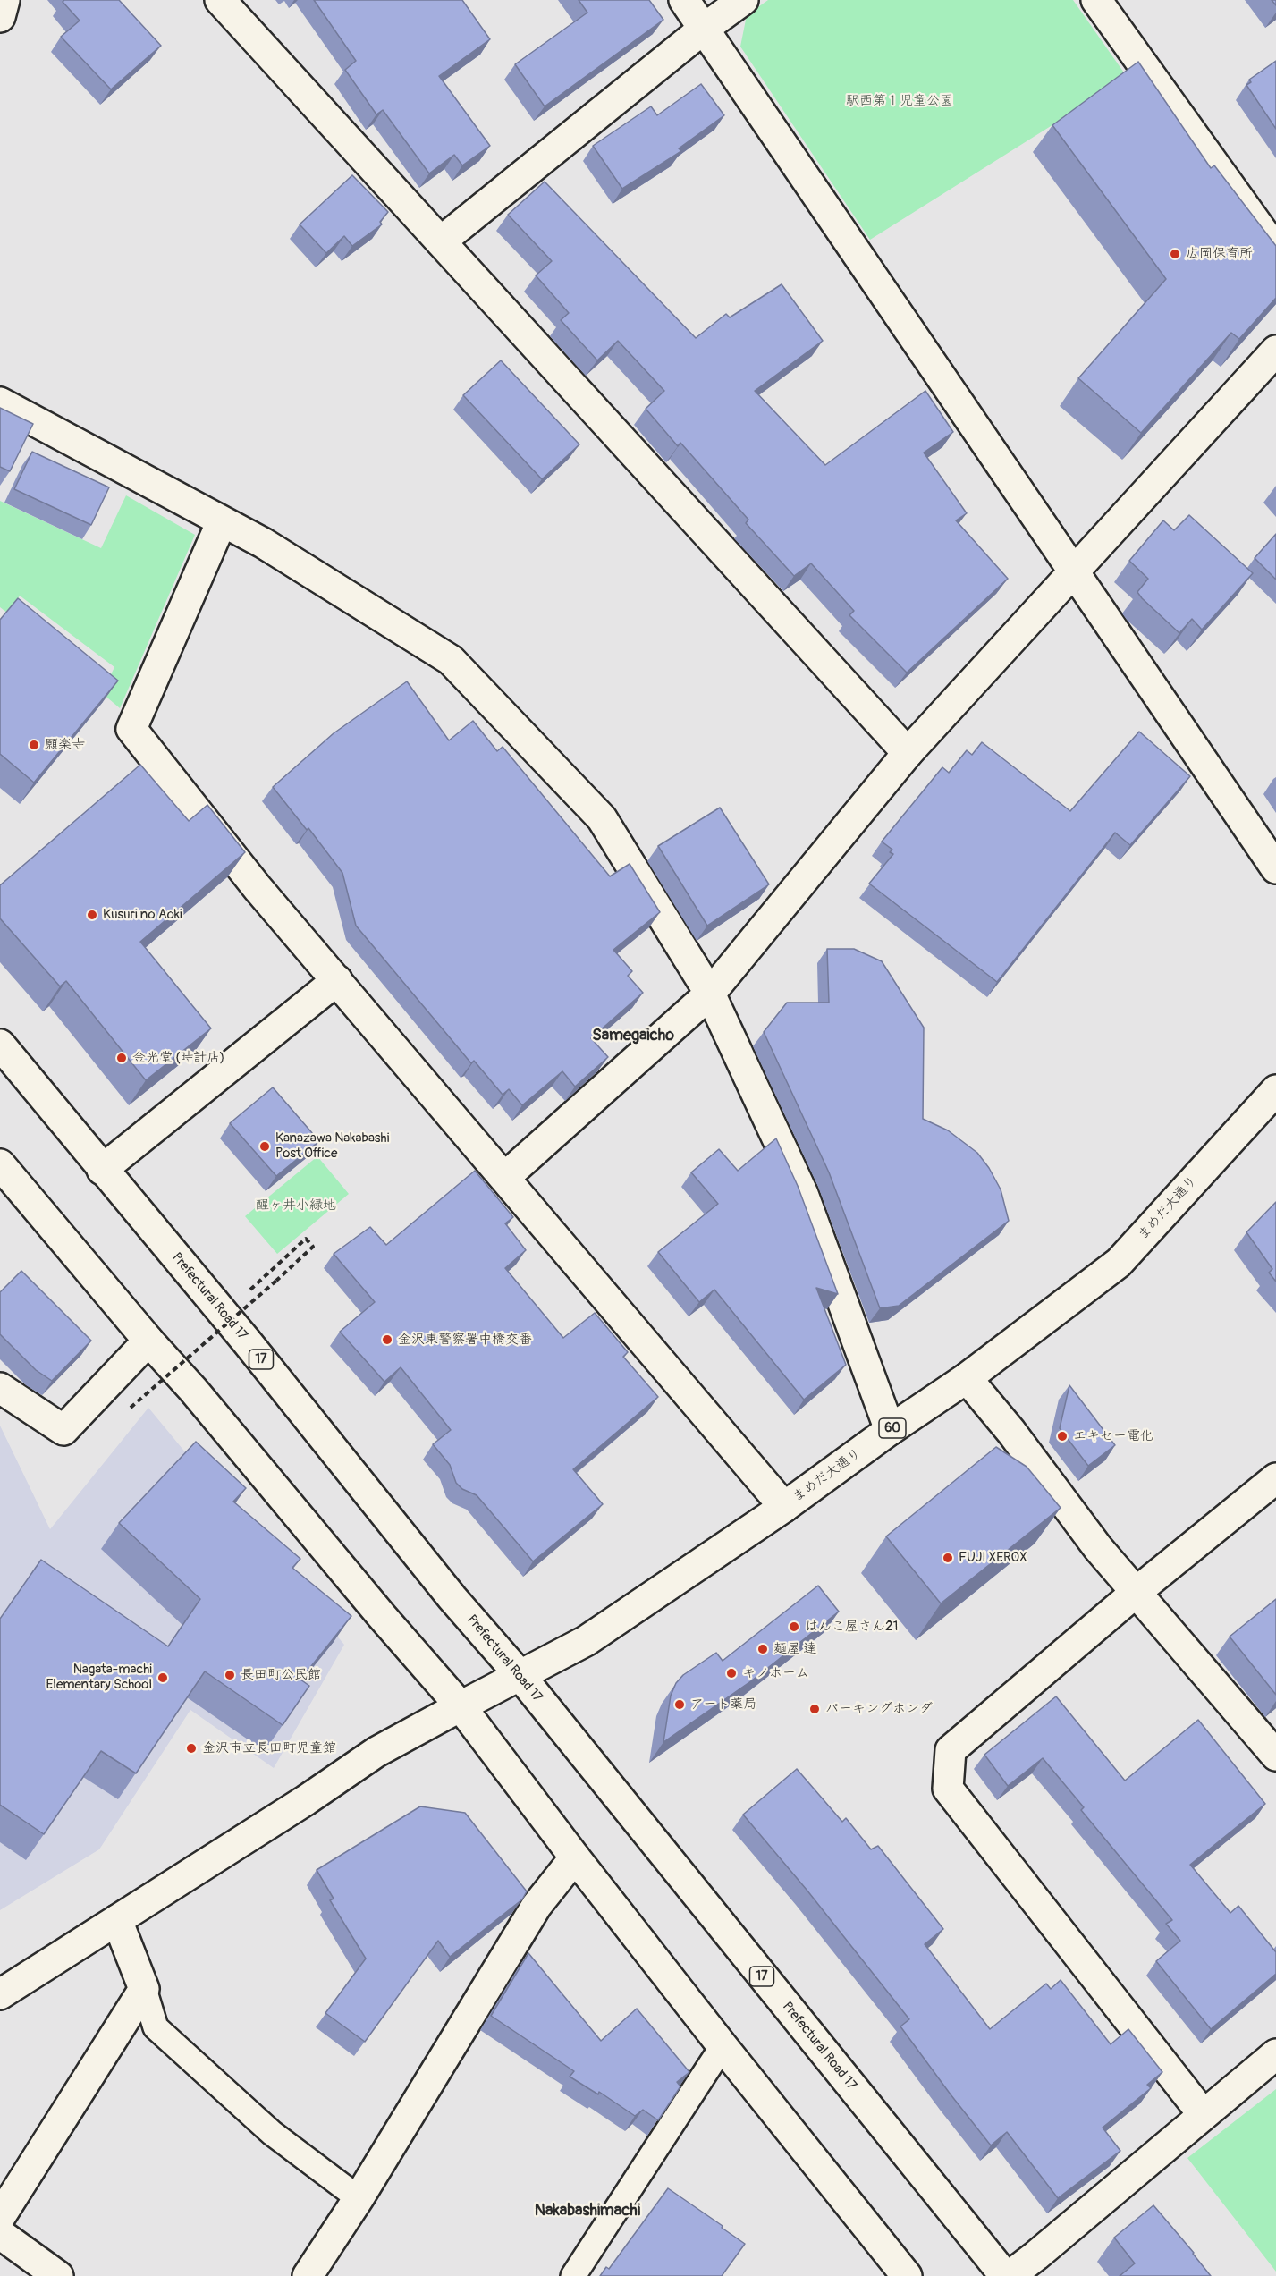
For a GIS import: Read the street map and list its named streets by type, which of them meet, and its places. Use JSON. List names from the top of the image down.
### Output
{
  "streets": {
    "street": [
      "まめだ大通り",
      "Prefectural Road 17",
      "17",
      "60"
    ]
  },
  "crossings": [
    ["まめだ大通り", "Prefectural Road 17"]
  ],
  "districts": ["Samegaicho", "Nakabashimachi"],
  "parks": ["駅西第１児童公園", "醒ヶ井小緑地"],
  "places": [
    "広岡保育所",
    "願楽寺",
    "Kusuri no Aoki",
    "金光堂 (時計店)",
    "Kanazawa Nakabashi Post Office",
    "金沢東警察署中橋交番",
    "エキセー電化",
    "FUJI XEROX",
    "はんこ屋さん21",
    "麺屋 達",
    "キノホーム",
    "長田町公民館",
    "Nagata-machi Elementary School",
    "アート薬局",
    "パーキングホンダ",
    "金沢市立長田町児童館"
  ]
}
